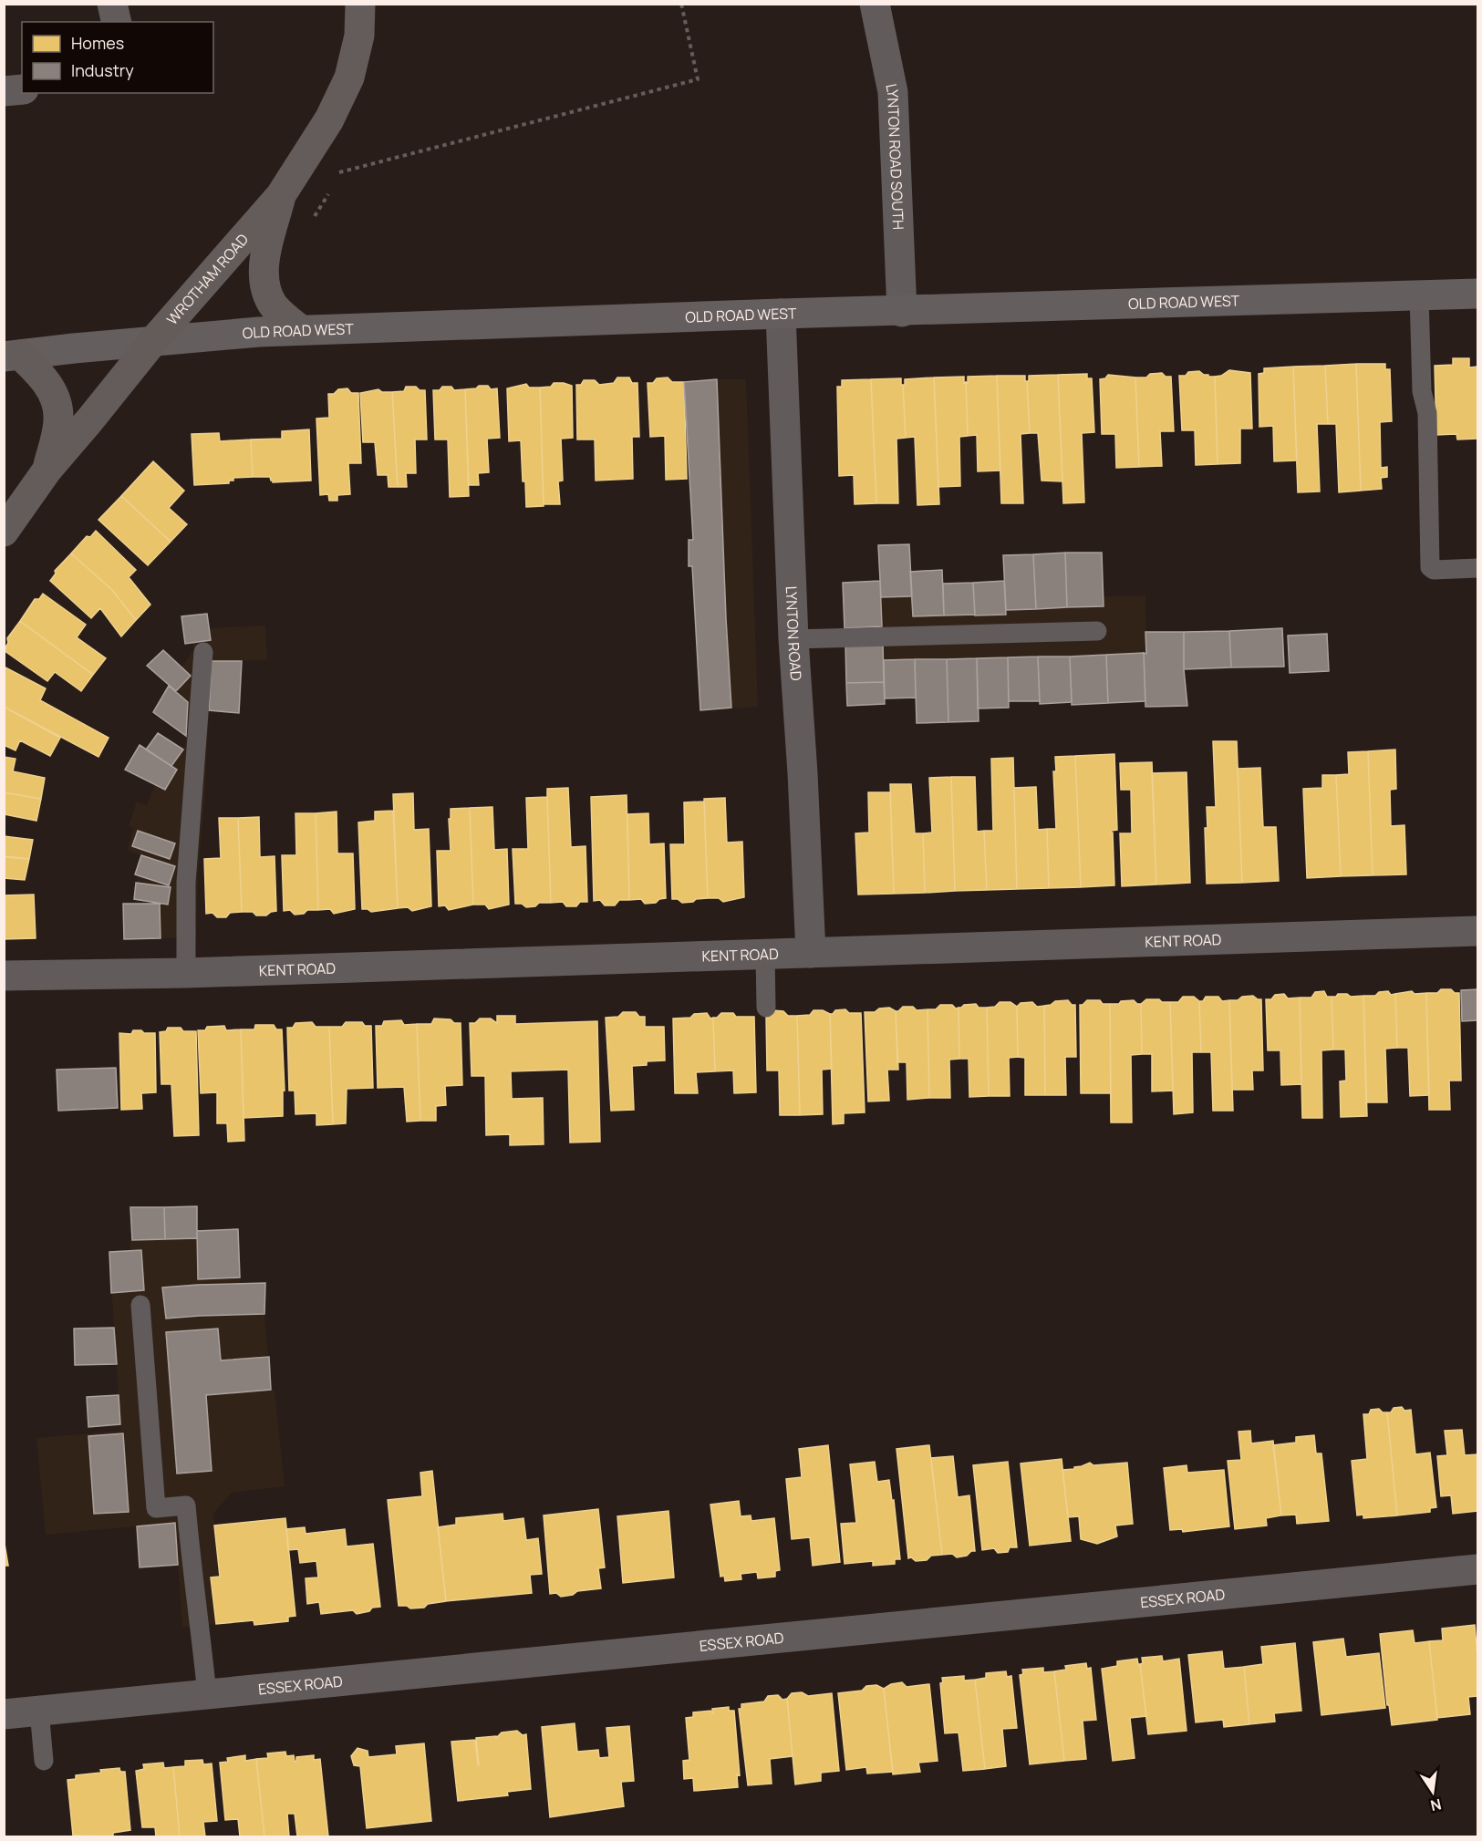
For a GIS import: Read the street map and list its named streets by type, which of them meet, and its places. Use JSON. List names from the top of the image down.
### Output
{
  "streets": {
    "main road": ["WROTHAM ROAD", "OLD ROAD WEST"],
    "street": [
      "LYNTON ROAD SOUTH",
      "LYNTON ROAD",
      "KENT ROAD",
      "ESSEX ROAD"
    ]
  },
  "crossings": [
    ["LYNTON ROAD SOUTH", "OLD ROAD WEST"],
    ["WROTHAM ROAD", "OLD ROAD WEST"],
    ["OLD ROAD WEST", "LYNTON ROAD"],
    ["LYNTON ROAD", "KENT ROAD"]
  ],
  "legend": ["Homes", "Industry"],
  "north": "bottom"
}
